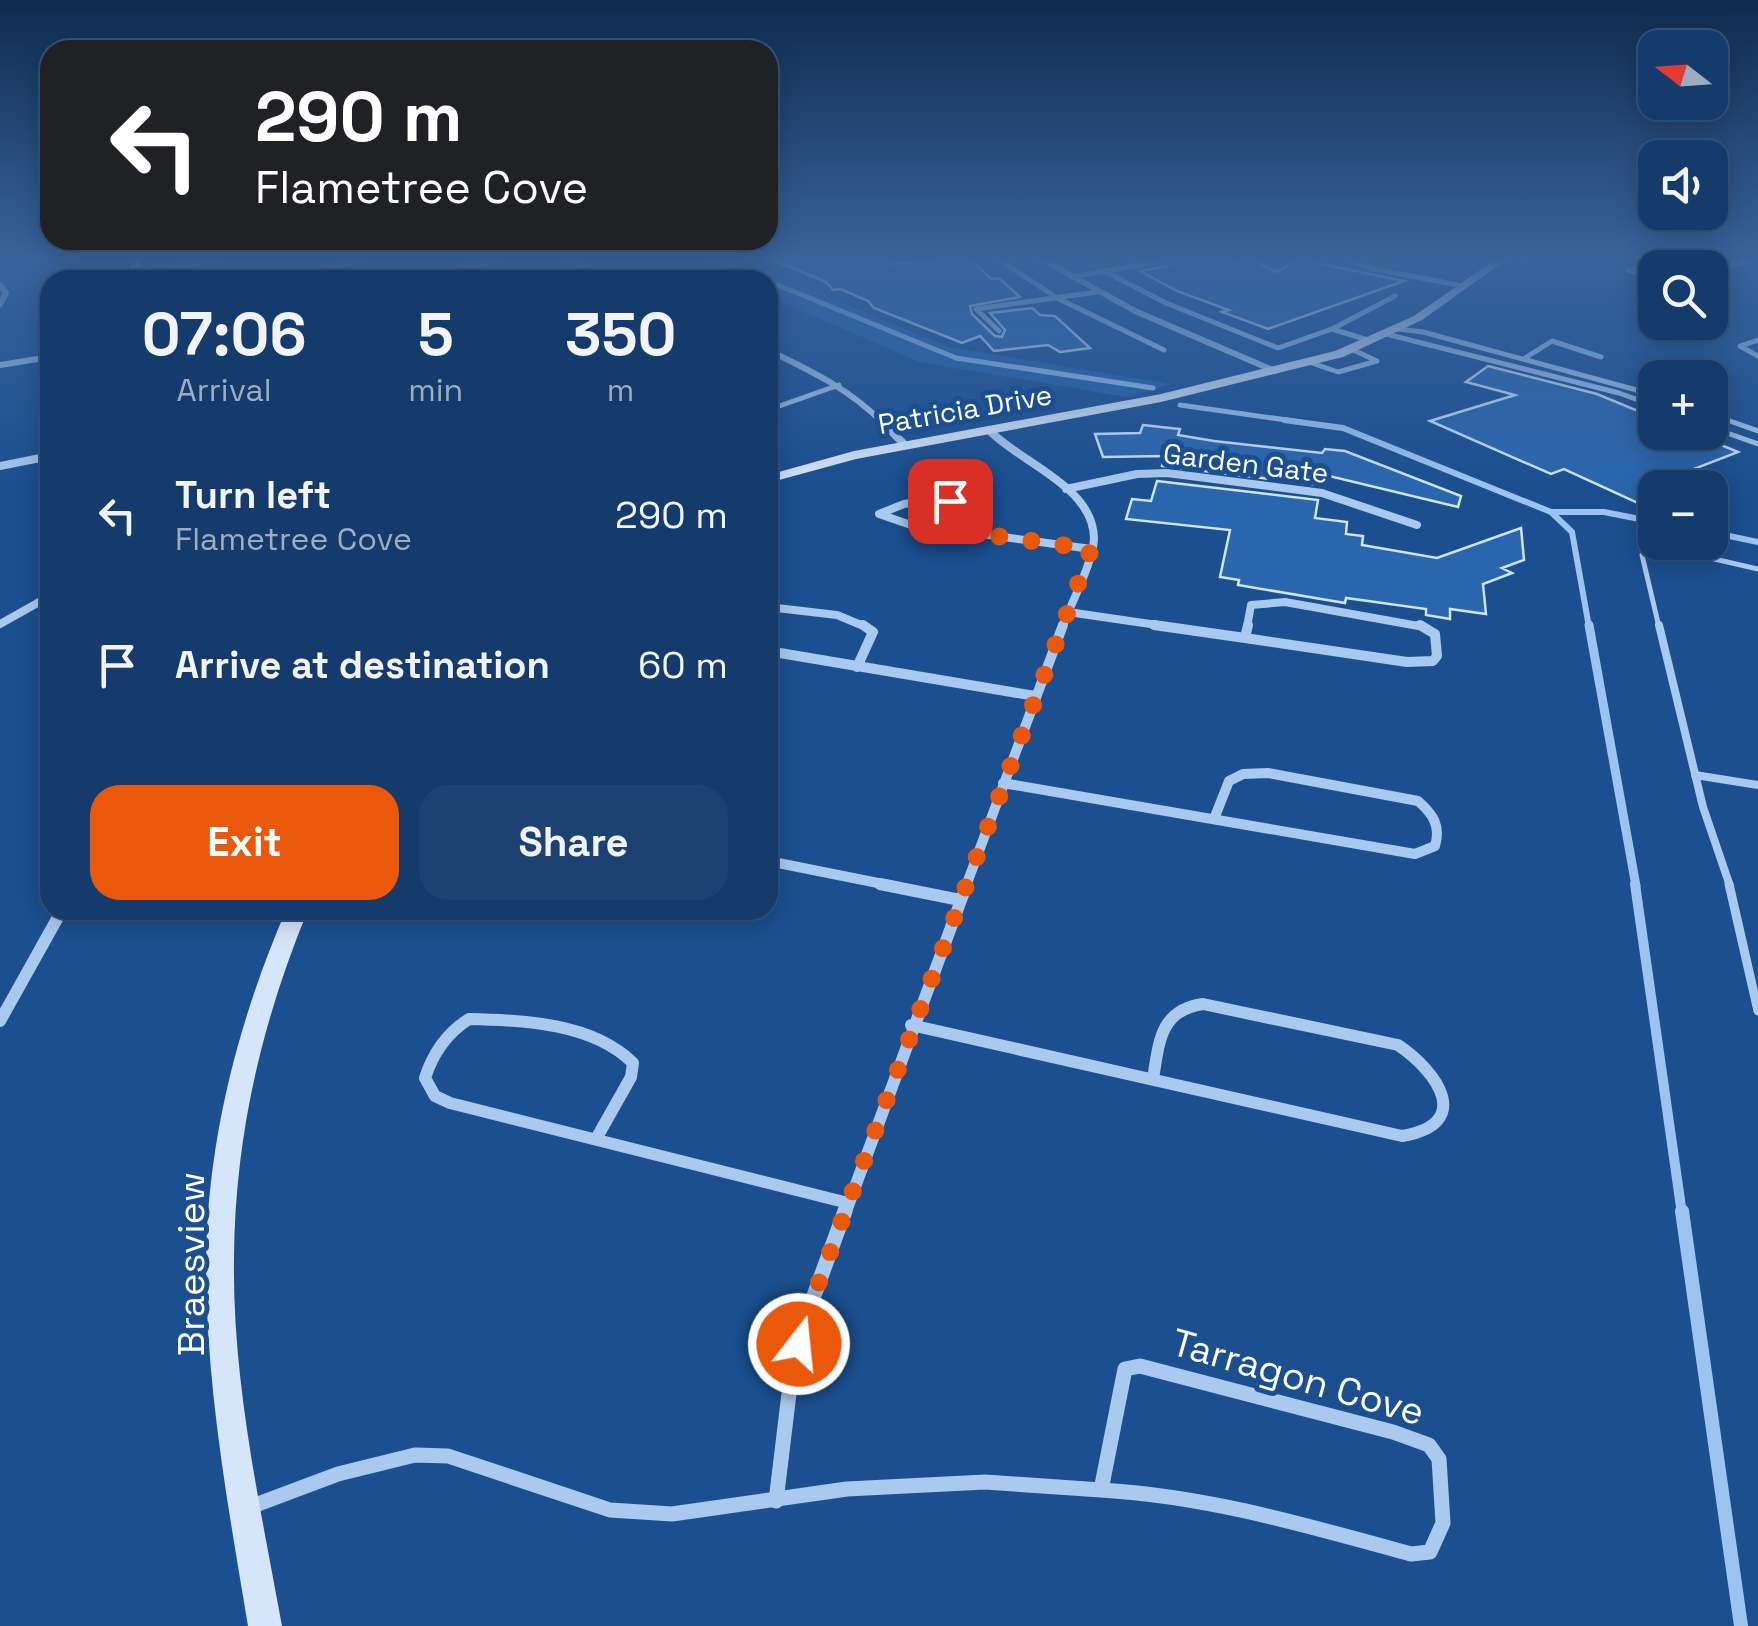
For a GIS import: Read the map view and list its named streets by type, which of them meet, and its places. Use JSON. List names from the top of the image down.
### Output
{
  "streets": {
    "street": [
      "Patricia Drive",
      "Garden Gate",
      "Braesview",
      "Tarragon Cove"
    ]
  },
  "crossings": [
    ["Braesview", "Tarragon Cove"]
  ],
  "north": "left",
  "page": {
    "map_buttons": ["+", "−"],
    "turn": ["290 m", "Flametree Cove"],
    "eta": [
      "07:06",
      "Arrival",
      "5",
      "min",
      "350",
      "m"
    ],
    "list": [
      {
        "name": "Turn left",
        "note": "Flametree Cove",
        "value": "290 m"
      },
      {
        "name": "Arrive at destination",
        "value": "60 m"
      }
    ],
    "buttons": ["Exit", "Share"]
  }
}
